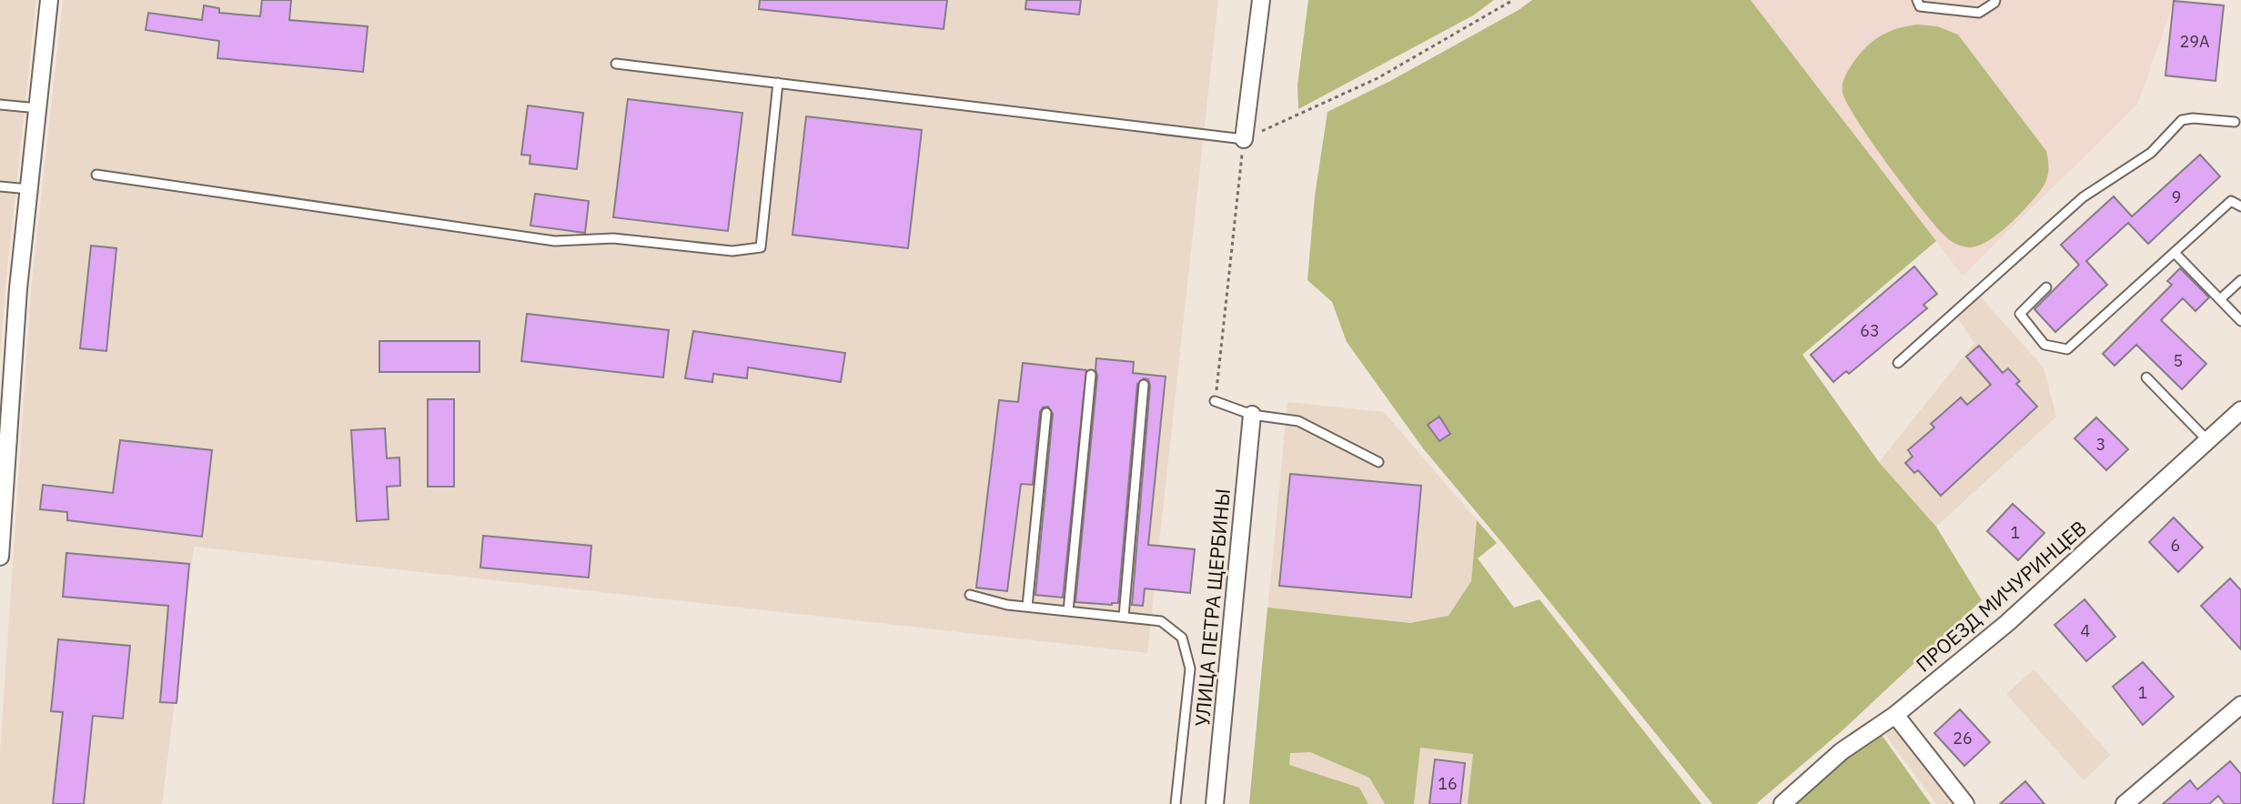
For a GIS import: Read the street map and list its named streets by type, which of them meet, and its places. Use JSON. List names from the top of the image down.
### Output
{
  "streets": {
    "street": ["ПРОЕЗД МИЧУРИНЦЕВ", "УЛИЦА ПЕТРА ЩЕРБИНЫ"]
  },
  "house_numbers": [
    "29А",
    "9",
    "63",
    "5",
    "3",
    "1",
    "6",
    "4",
    "1",
    "26",
    "16"
  ]
}
